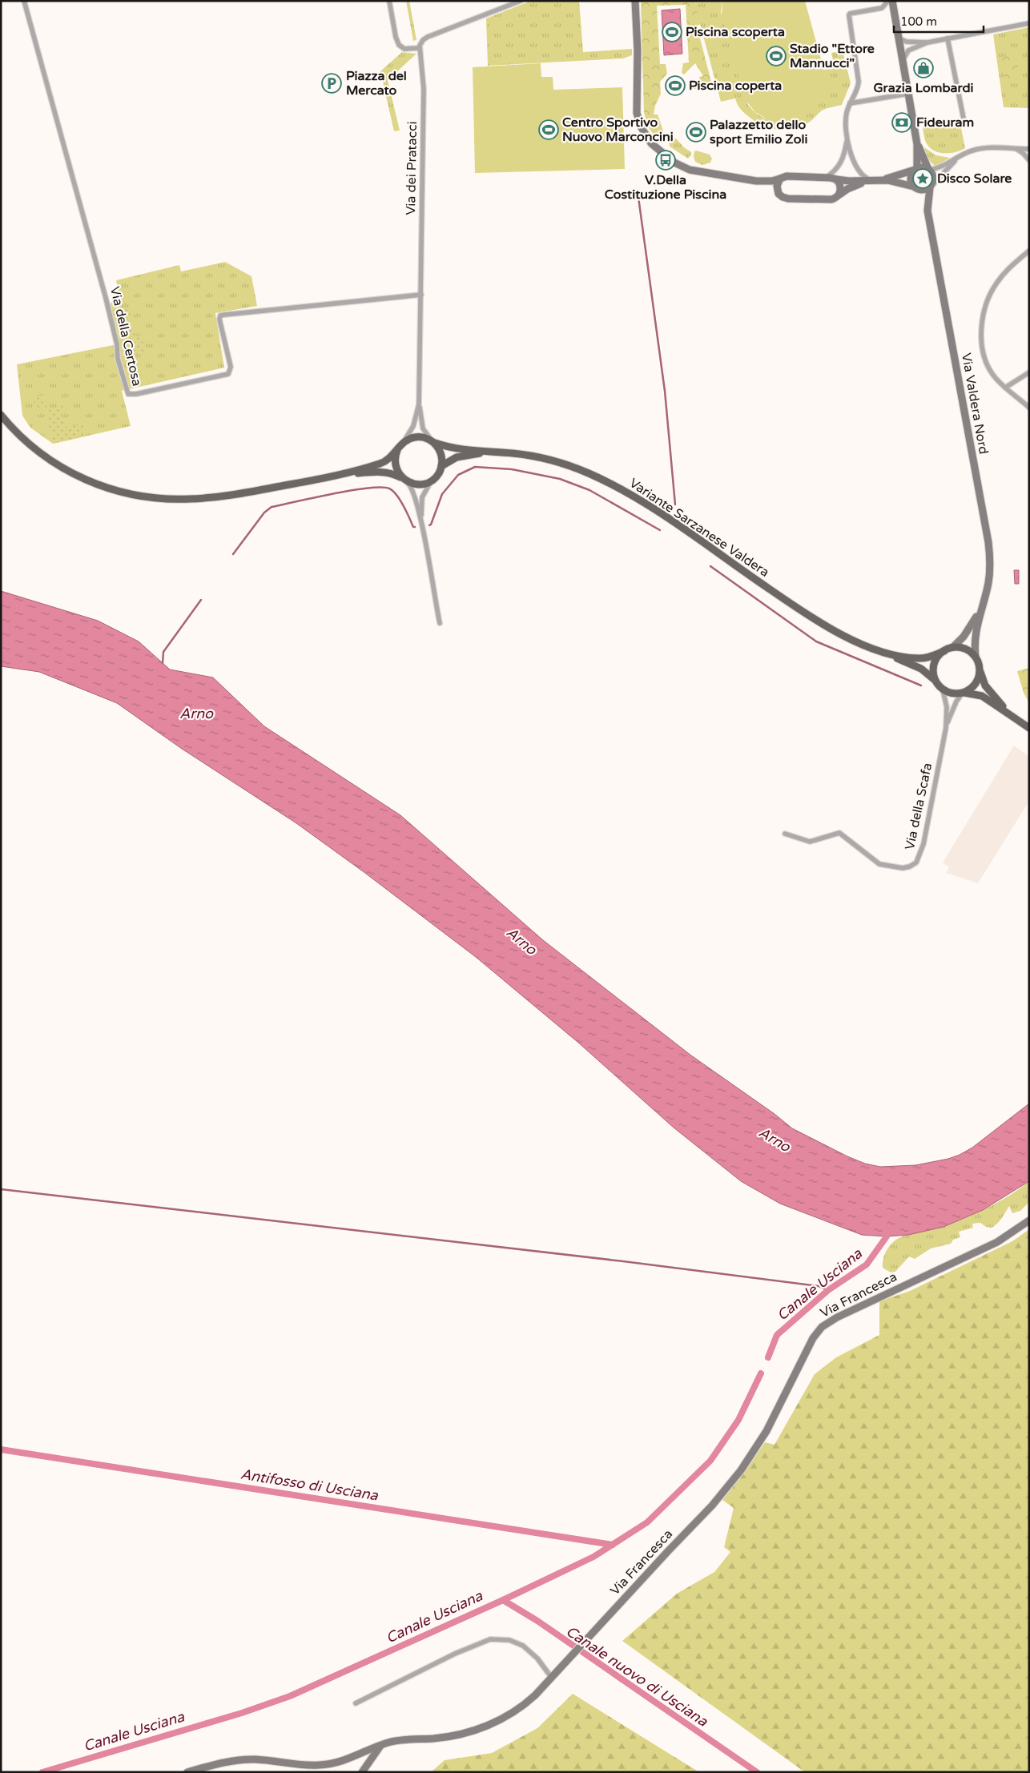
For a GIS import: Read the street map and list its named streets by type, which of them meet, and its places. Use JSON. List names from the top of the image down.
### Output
{
  "streets": {
    "main road": ["Via Valdera Nord", "Variante Sarzanese Valdera", "Via Francesca"],
    "street": ["Via dei Pratacci", "Via della Certosa", "Via della Scafa"]
  },
  "crossings": [
    ["Via dei Pratacci", "Via della Certosa"],
    ["Via dei Pratacci", "Variante Sarzanese Valdera"]
  ],
  "water": [
    "Arno",
    "Canale Usciana",
    "Antifosso di Usciana",
    "Canale nuovo di Usciana"
  ],
  "places": {
    "sports": [
      "Piscina scoperta",
      "Stadio \"Ettore Mannucci\"",
      "Piscina coperta",
      "Centro Sportivo Nuovo Marconcini",
      "Palazzetto dello sport Emilio Zoli"
    ],
    "shop": ["Grazia Lombardi"],
    "parking": ["Piazza del Mercato"],
    "bank": ["Fideuram"],
    "bus stop": ["V.Della Costituzione Piscina"],
    "place": ["Disco Solare"]
  },
  "scale_bar": "100 m"
}
